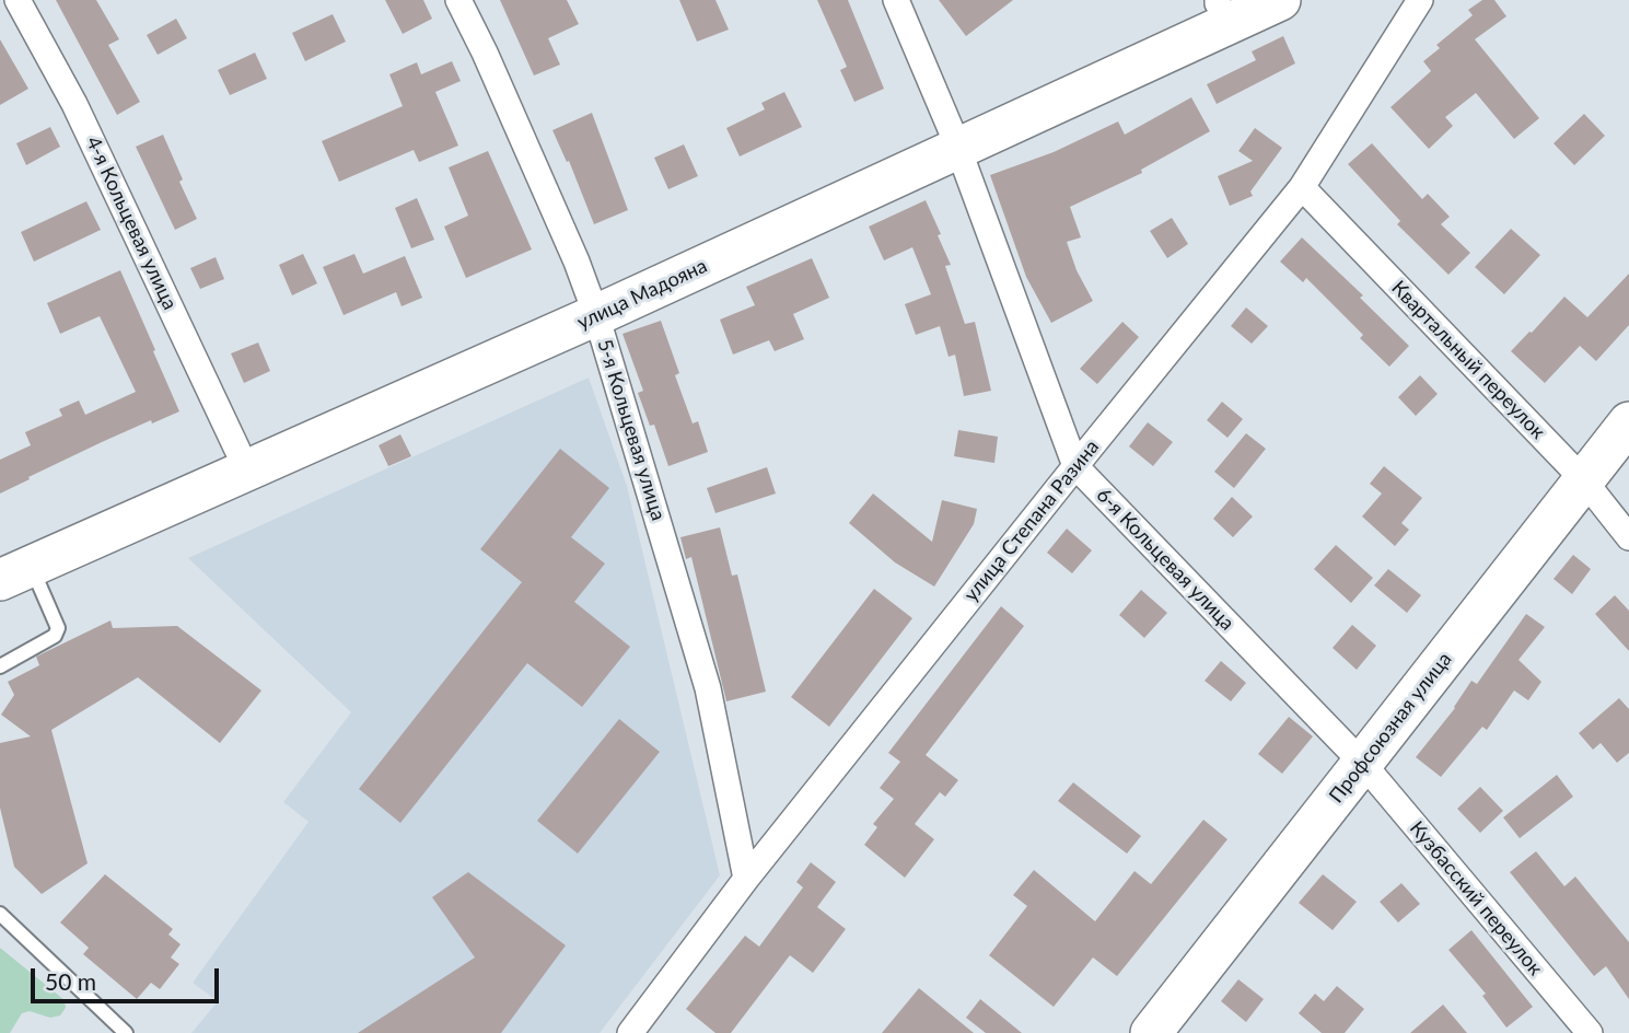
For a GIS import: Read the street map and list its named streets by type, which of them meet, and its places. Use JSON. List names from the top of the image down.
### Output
{
  "streets": {
    "main road": ["улица Мадояна", "Профсоюзная улица"],
    "street": [
      "4-я Кольцевая улица",
      "Квартальный переулок",
      "5-я Кольцевая улица",
      "улица Степана Разина",
      "6-я Кольцевая улица",
      "Кузбасский переулок"
    ]
  },
  "crossings": [
    ["4-я Кольцевая улица", "улица Мадояна"],
    ["улица Мадояна", "5-я Кольцевая улица"],
    ["улица Мадояна", "6-я Кольцевая улица"],
    ["Квартальный переулок", "улица Степана Разина"],
    ["Квартальный переулок", "Профсоюзная улица"],
    ["5-я Кольцевая улица", "улица Степана Разина"],
    ["улица Степана Разина", "6-я Кольцевая улица"],
    ["6-я Кольцевая улица", "Профсоюзная улица"],
    ["6-я Кольцевая улица", "Кузбасский переулок"],
    ["Профсоюзная улица", "Кузбасский переулок"]
  ],
  "scale_bar": "50 m"
}
